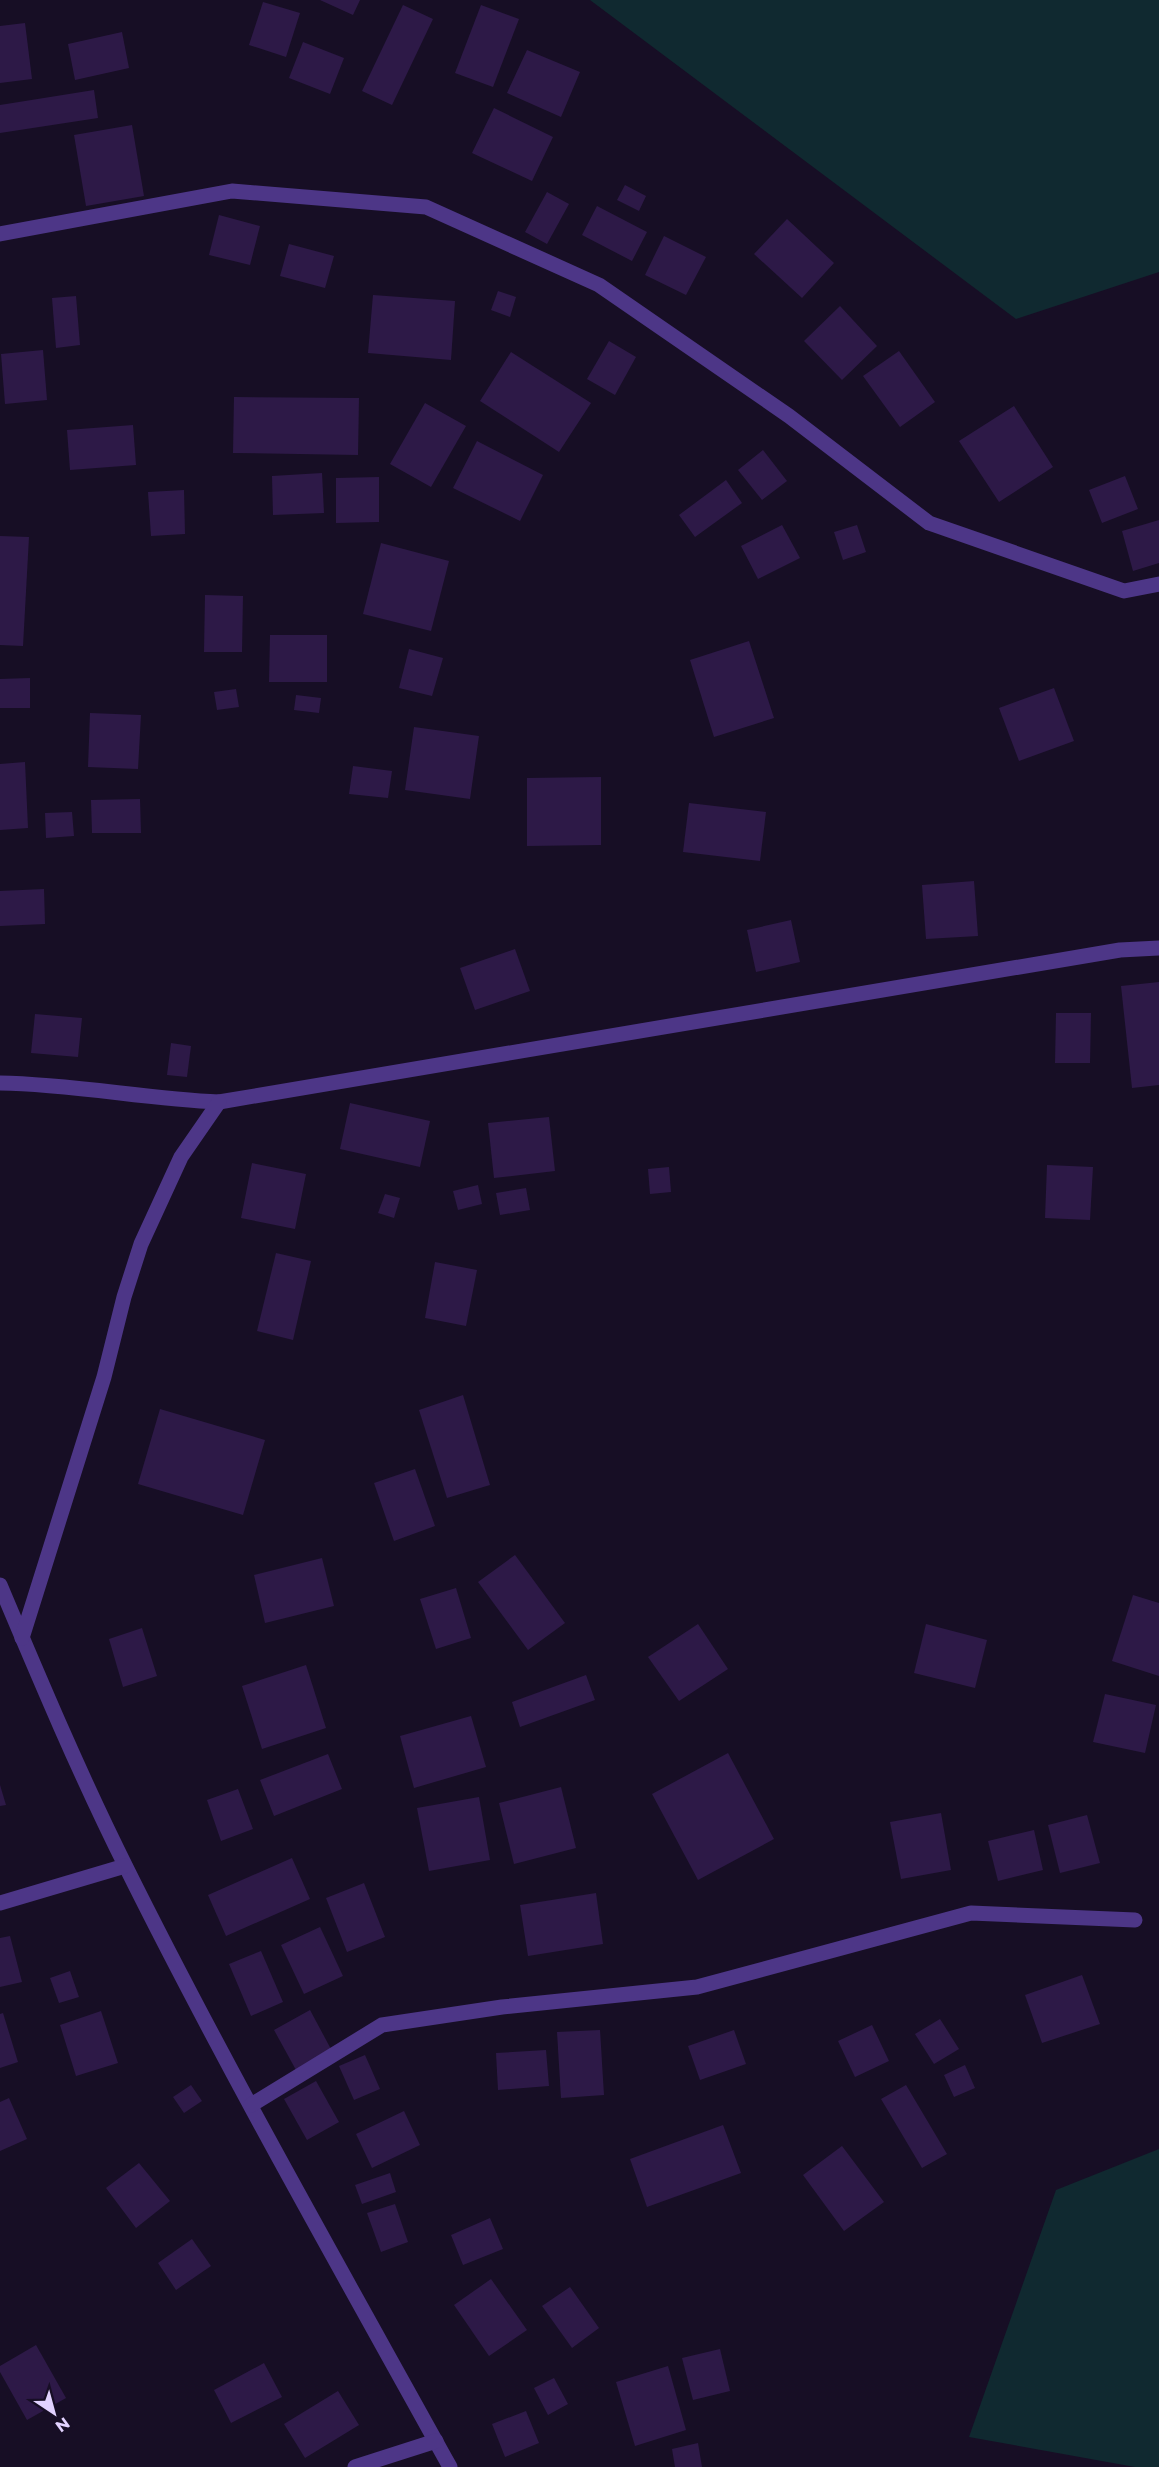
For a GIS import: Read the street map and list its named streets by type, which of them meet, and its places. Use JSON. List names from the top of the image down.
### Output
{
  "north": "bottom right"
}
